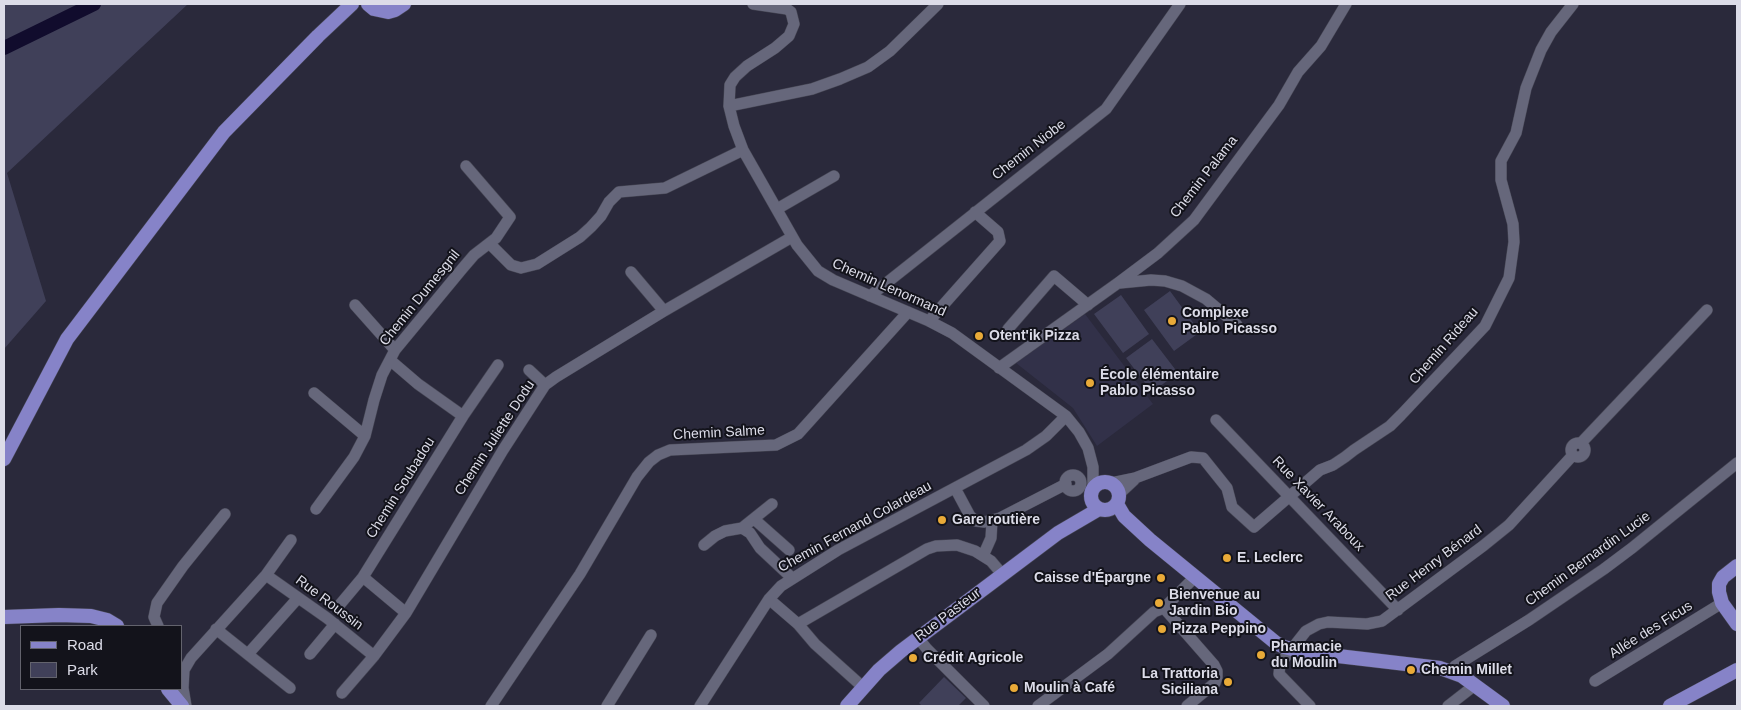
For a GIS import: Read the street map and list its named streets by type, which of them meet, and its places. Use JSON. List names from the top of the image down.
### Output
{
  "streets": {
    "main road": ["Rue Pasteur"],
    "street": [
      "Chemin Niobe",
      "Chemin Palama",
      "Chemin Lenormand",
      "Chemin Dumesgnil",
      "Chemin Rideau",
      "Chemin Salme",
      "Chemin Juliette Dodu",
      "Chemin Soubadou",
      "Rue Xavier Araboux",
      "Chemin Fernand Colardeau",
      "Chemin Bernardin Lucie",
      "Rue Henry Bénard",
      "Rue Roussin",
      "Allée des Ficus"
    ]
  },
  "crossings": [
    ["Chemin Niobe", "Chemin Lenormand"],
    ["Chemin Palama", "Chemin Lenormand"],
    ["Chemin Lenormand", "Chemin Rideau"],
    ["Chemin Lenormand", "Chemin Salme"],
    ["Chemin Lenormand", "Chemin Juliette Dodu"],
    ["Chemin Lenormand", "Chemin Fernand Colardeau"],
    ["Chemin Lenormand", "Rue Pasteur"],
    ["Chemin Rideau", "Rue Xavier Araboux"],
    ["Chemin Rideau", "Rue Pasteur"],
    ["Chemin Juliette Dodu", "Rue Roussin"],
    ["Rue Xavier Araboux", "Rue Henry Bénard"]
  ],
  "places": [
    "Complexe Pablo Picasso",
    "Otent'ik Pizza",
    "École élémentaire Pablo Picasso",
    "Gare routière",
    "E. Leclerc",
    "Caisse d'Épargne",
    "Bienvenue au Jardin Bio",
    "Pizza Peppino",
    "Pharmacie du Moulin",
    "Crédit Agricole",
    "Chemin Millet",
    "La Trattoria Siciliana",
    "Moulin à Café"
  ],
  "legend": ["Road", "Park"]
}
